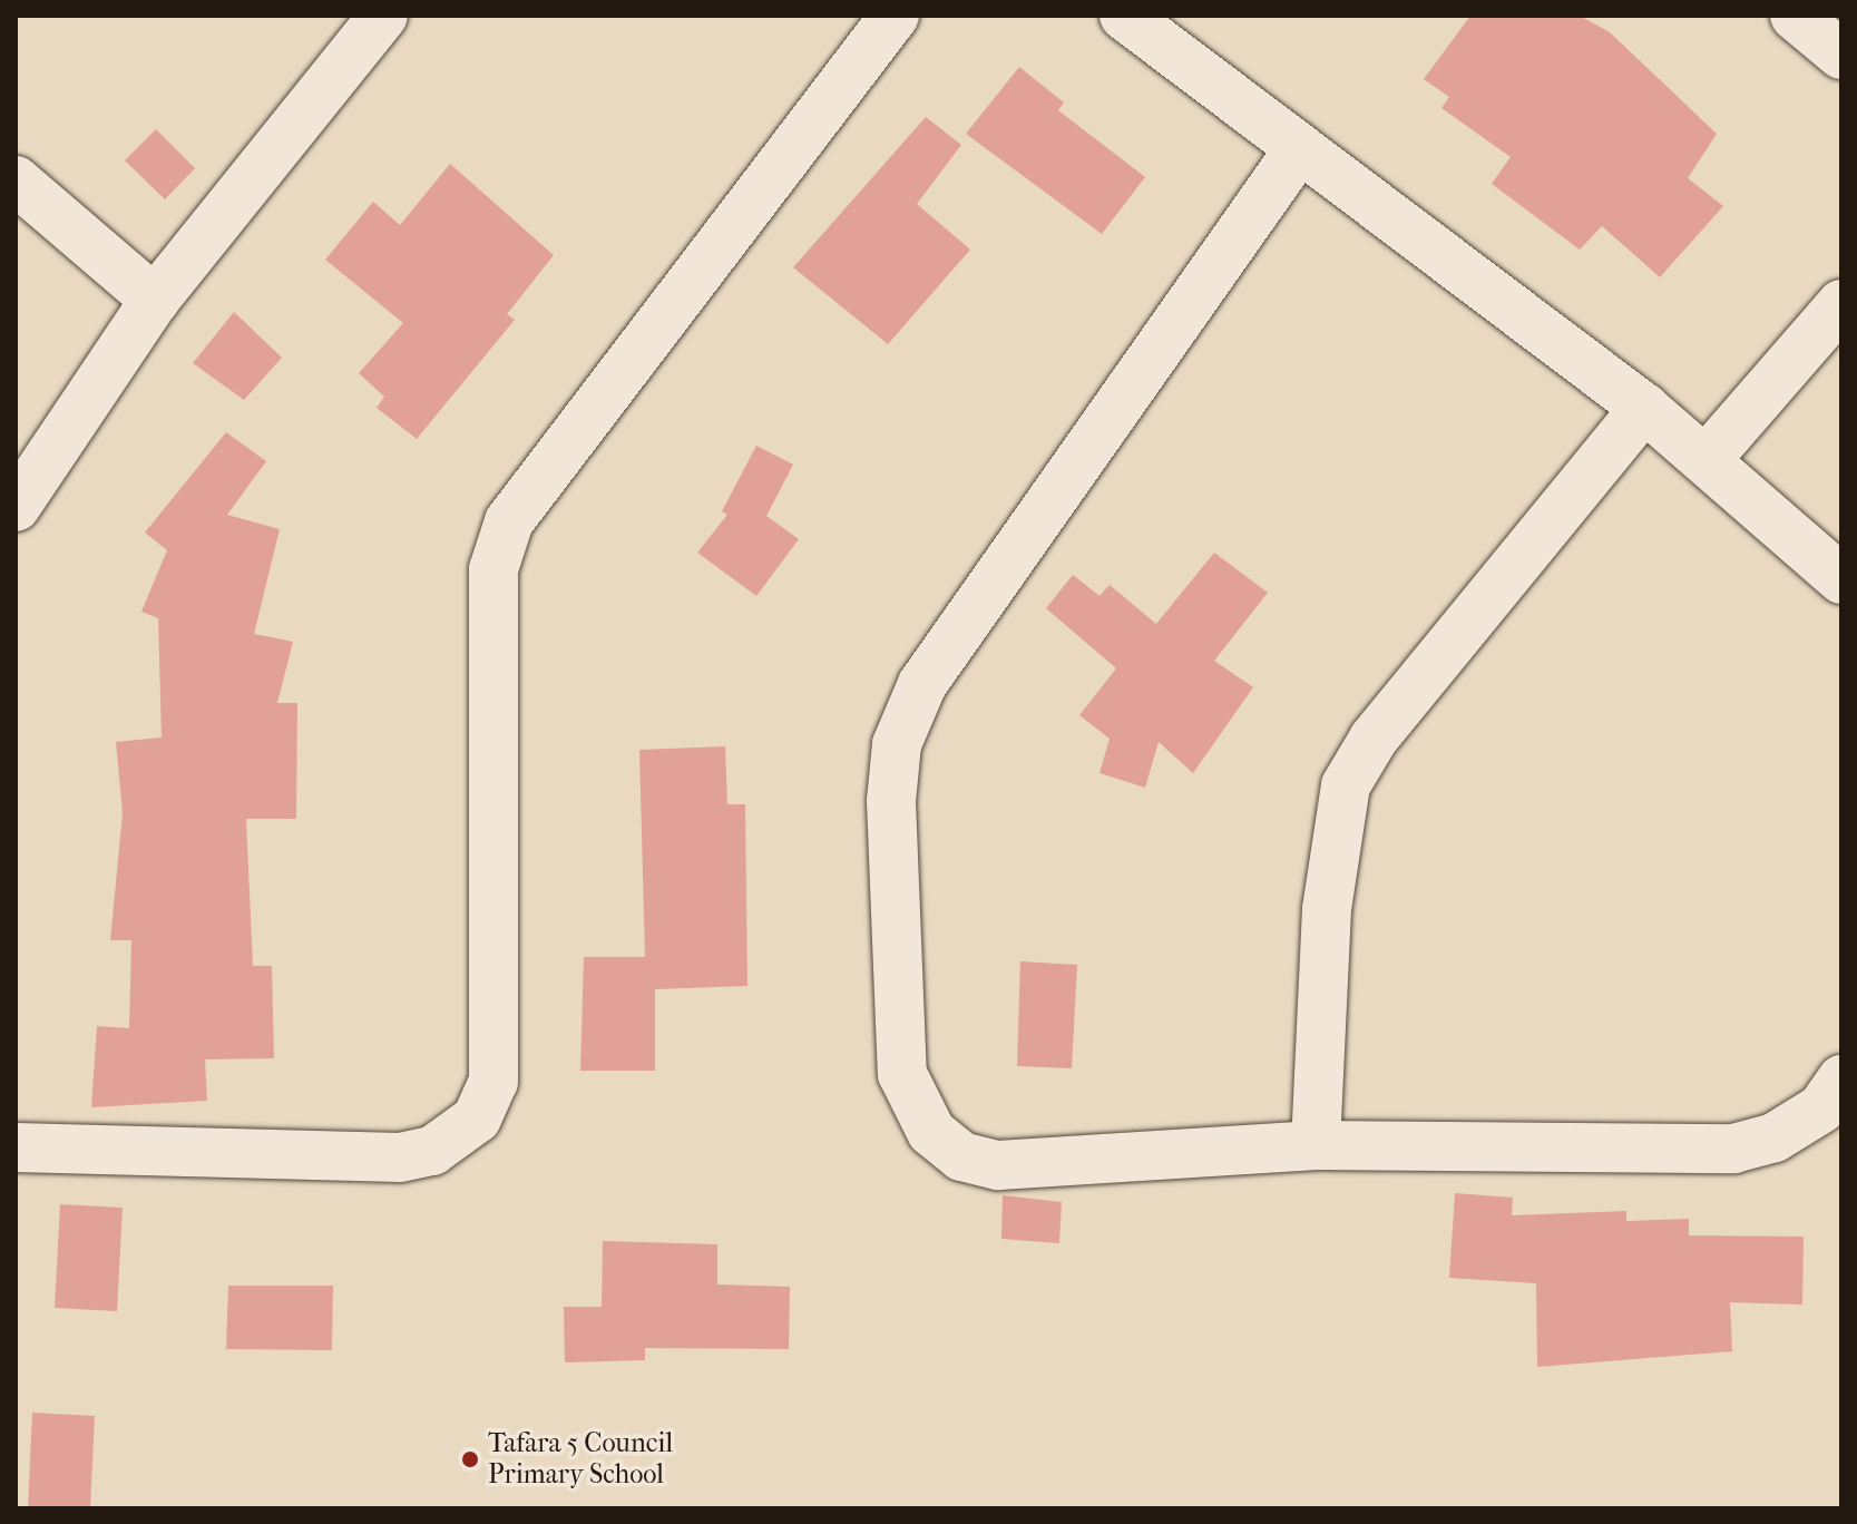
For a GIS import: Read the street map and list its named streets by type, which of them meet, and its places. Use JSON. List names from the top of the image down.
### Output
{
  "places": ["Tafara 5 Council Primary School"]
}
